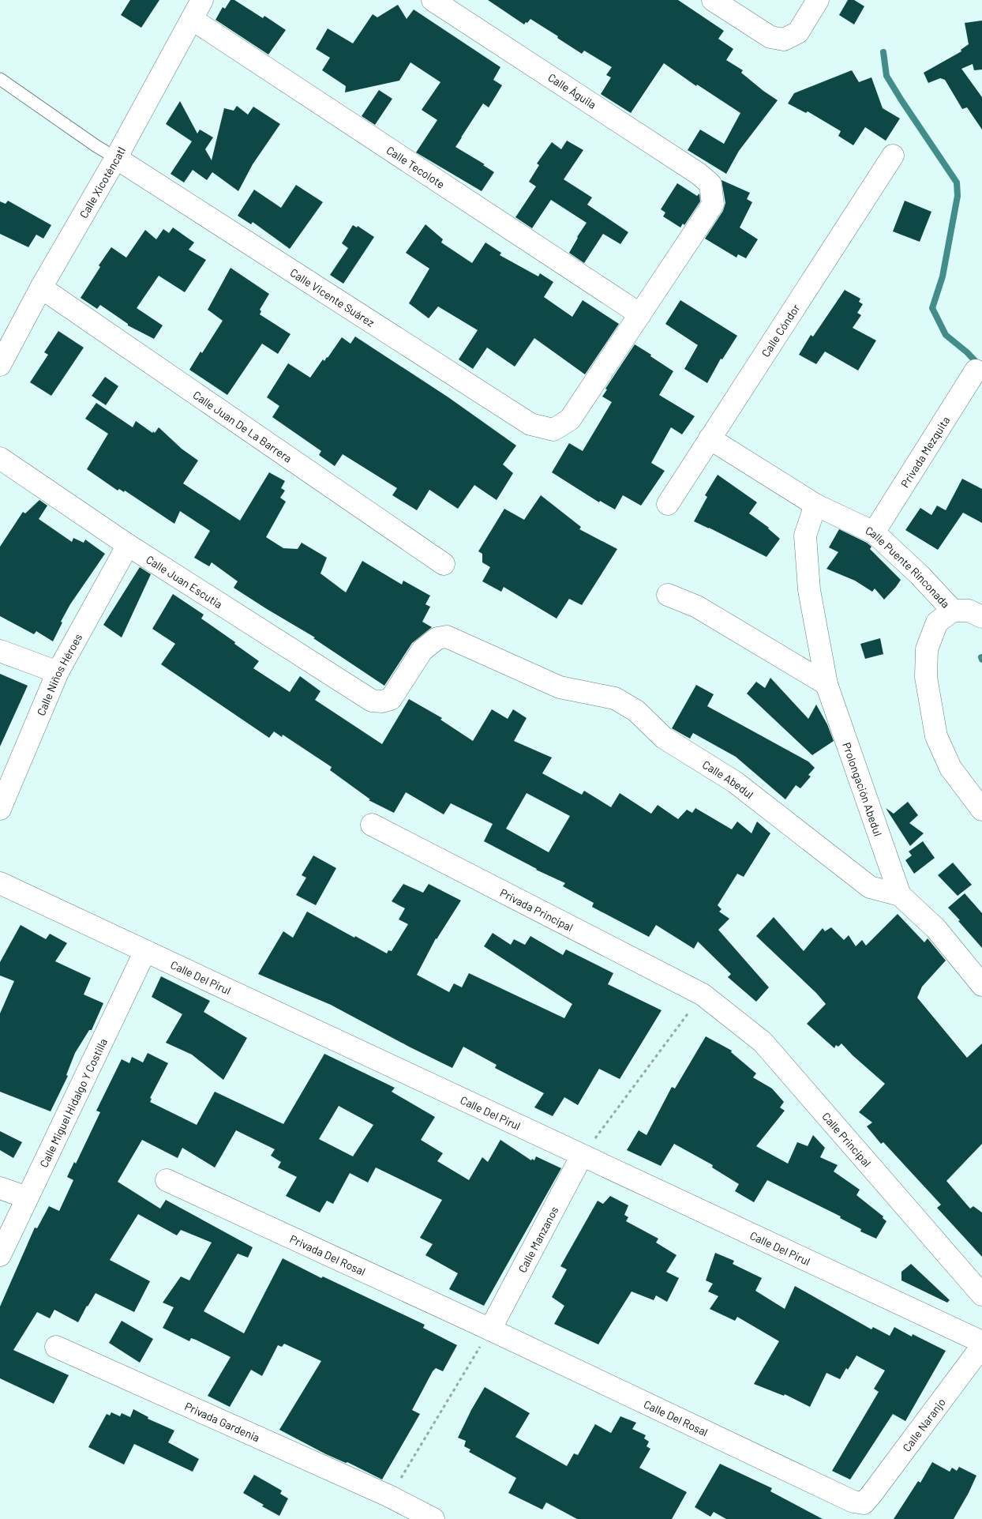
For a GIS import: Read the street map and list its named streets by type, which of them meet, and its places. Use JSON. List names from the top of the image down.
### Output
{
  "streets": {
    "street": [
      "Calle Águila",
      "Calle Tecolote",
      "Calle Xicoténcatl",
      "Calle Vicente Suárez",
      "Calle Cóndor",
      "Calle Juan De La Barrera",
      "Privada Mezquita",
      "Calle Puente Rinconada",
      "Calle Juan Escutia",
      "Calle Niños Héroes",
      "Calle Abedul",
      "Prolongación Abedul",
      "Privada Principal",
      "Calle Del Pirul",
      "Calle Miguel Hidalgo Y Costilla",
      "Calle Principal",
      "Calle Manzanos",
      "Privada Del Rosal",
      "Calle Del Rosal",
      "Privada Gardenia",
      "Calle Naranjo"
    ]
  },
  "crossings": [
    ["Calle Águila", "Calle Tecolote"],
    ["Calle Águila", "Calle Vicente Suárez"],
    ["Calle Tecolote", "Calle Xicoténcatl"],
    ["Calle Tecolote", "Calle Vicente Suárez"],
    ["Calle Xicoténcatl", "Calle Vicente Suárez"],
    ["Calle Xicoténcatl", "Calle Juan De La Barrera"],
    ["Calle Cóndor", "Calle Puente Rinconada"],
    ["Privada Mezquita", "Calle Puente Rinconada"],
    ["Calle Puente Rinconada", "Prolongación Abedul"],
    ["Calle Juan Escutia", "Calle Niños Héroes"],
    ["Calle Juan Escutia", "Calle Abedul"],
    ["Calle Abedul", "Prolongación Abedul"],
    ["Privada Principal", "Calle Principal"],
    ["Calle Del Pirul", "Calle Miguel Hidalgo Y Costilla"],
    ["Calle Del Pirul", "Calle Manzanos"],
    ["Calle Manzanos", "Privada Del Rosal"],
    ["Calle Manzanos", "Calle Del Rosal"],
    ["Privada Del Rosal", "Calle Del Rosal"],
    ["Calle Del Rosal", "Calle Naranjo"]
  ]
}
